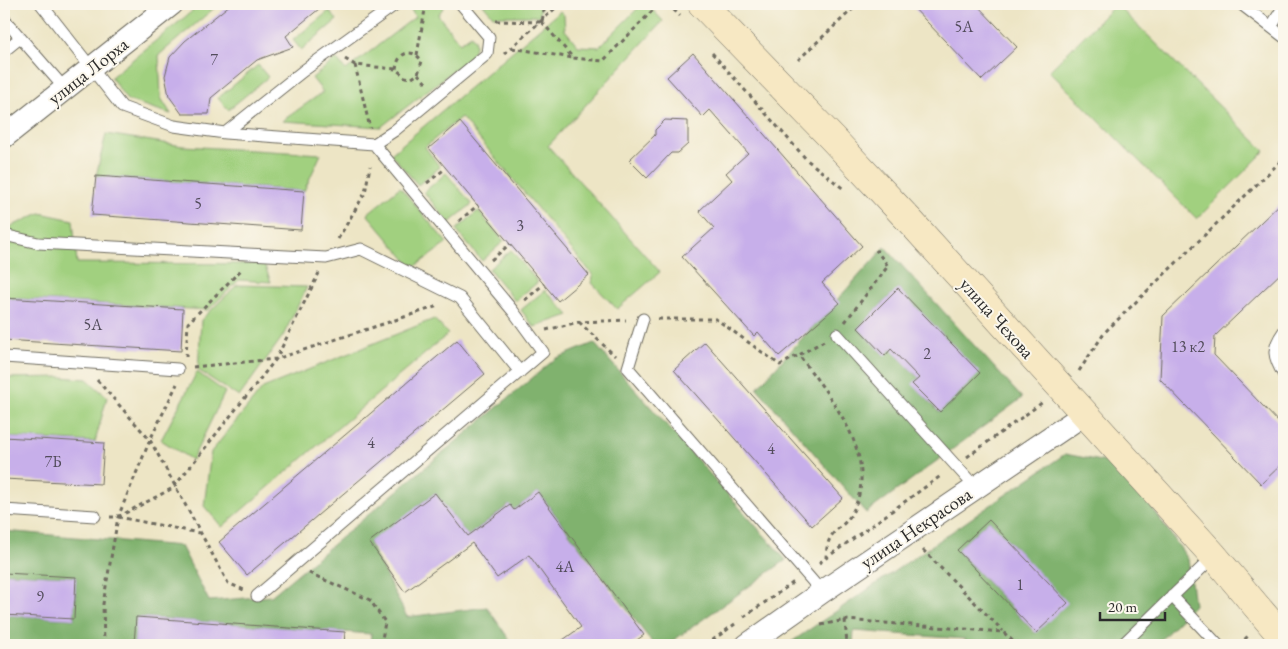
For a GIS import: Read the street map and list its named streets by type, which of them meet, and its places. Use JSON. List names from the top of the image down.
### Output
{
  "streets": {
    "main road": ["улица Чехова"],
    "street": ["улица Лорха", "улица Некрасова"]
  },
  "crossings": [
    ["улица Чехова", "улица Некрасова"]
  ],
  "house_numbers": [
    "5А",
    "7",
    "5",
    "3",
    "5А",
    "13 к2",
    "2",
    "4",
    "4",
    "7Б",
    "4А",
    "1",
    "9"
  ],
  "scale_bar": "20 m"
}
